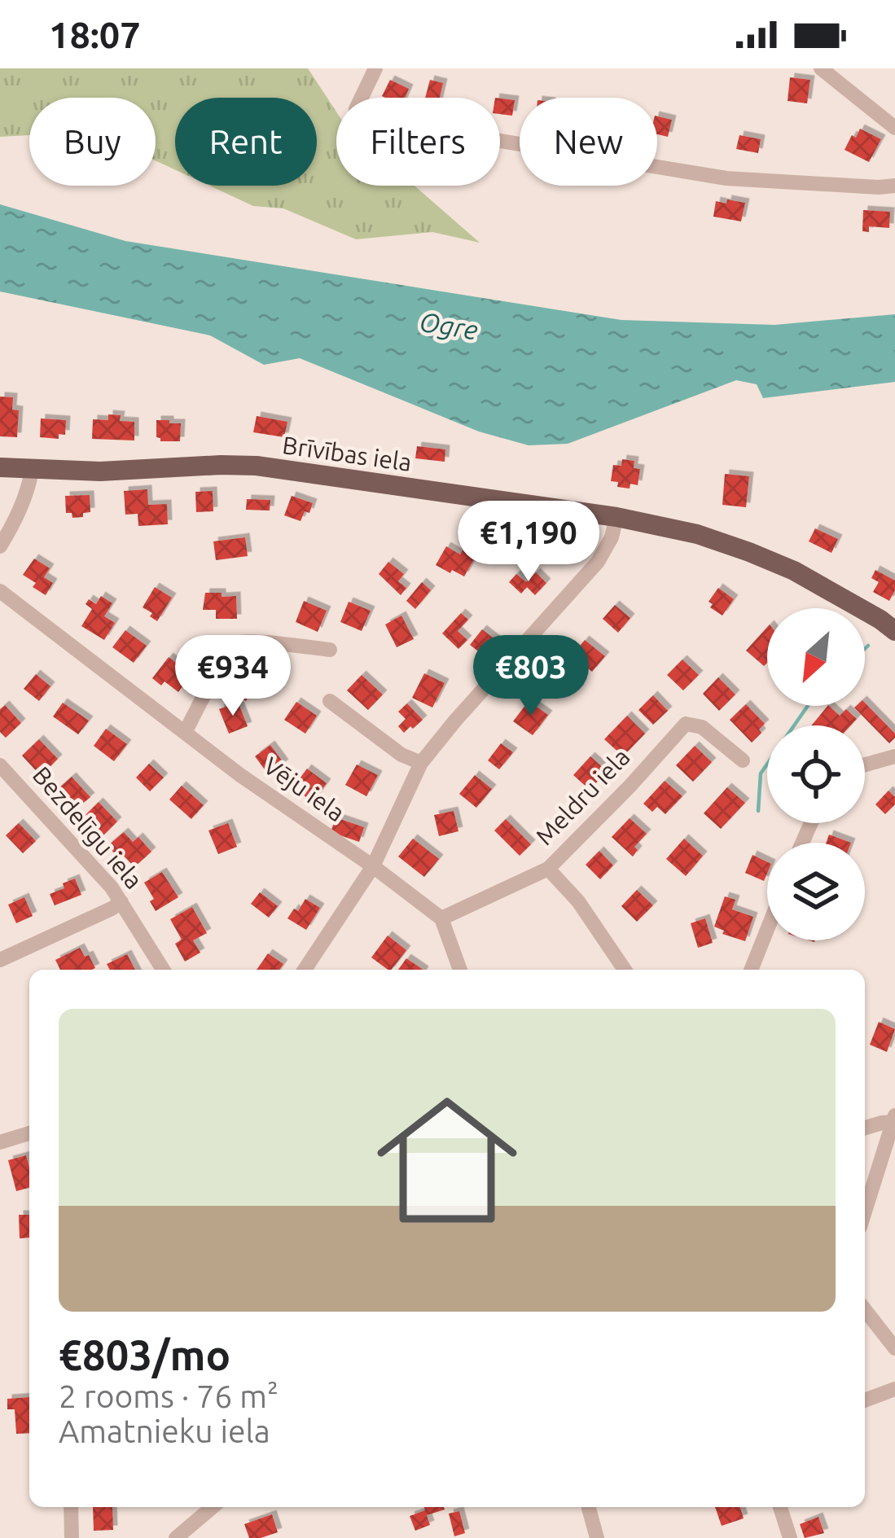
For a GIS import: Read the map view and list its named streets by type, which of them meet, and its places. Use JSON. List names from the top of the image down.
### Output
{
  "streets": {
    "main road": ["Brīvības iela"],
    "street": ["Vēju iela", "Meldru iela", "Bezdelīgu iela"]
  },
  "crossings": [
    ["Vēju iela", "Meldru iela"]
  ],
  "water": ["Ogre"],
  "north": "bottom left",
  "page": {
    "status": "18:07",
    "chip": [
      "Buy",
      "Rent",
      "Filters",
      "New"
    ],
    "price": ["€1,190", "€934", "€803"],
    "list": [
      {
        "name": "€803/mo",
        "note": "2 rooms · 76 m² · Amatnieku iela"
      }
    ]
  }
}
